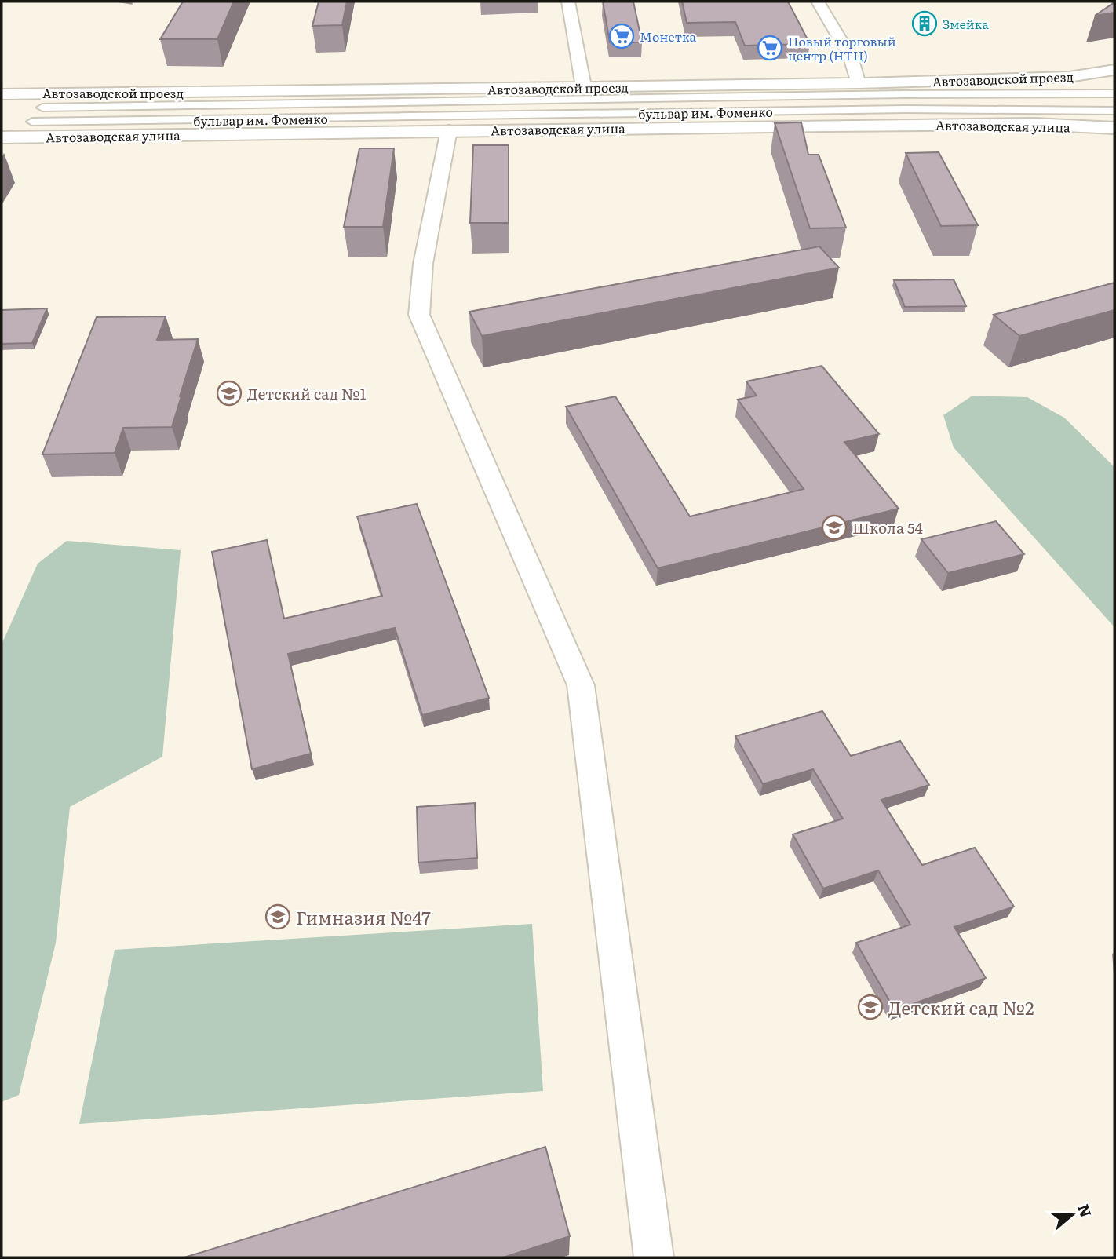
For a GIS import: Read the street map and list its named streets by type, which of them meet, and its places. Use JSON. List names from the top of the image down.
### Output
{
  "streets": {
    "street": ["Автозаводской проезд", "бульвар им. Фоменко", "Автозаводская улица"]
  },
  "places": {
    "building": ["Змейка"],
    "supermarket": ["Монетка", "Новый торговый центр (НТЦ)"],
    "school or university": [
      "Детский сад №1",
      "Школа 54",
      "Гимназия №47",
      "Детский сад №2"
    ]
  },
  "north": "right"
}
